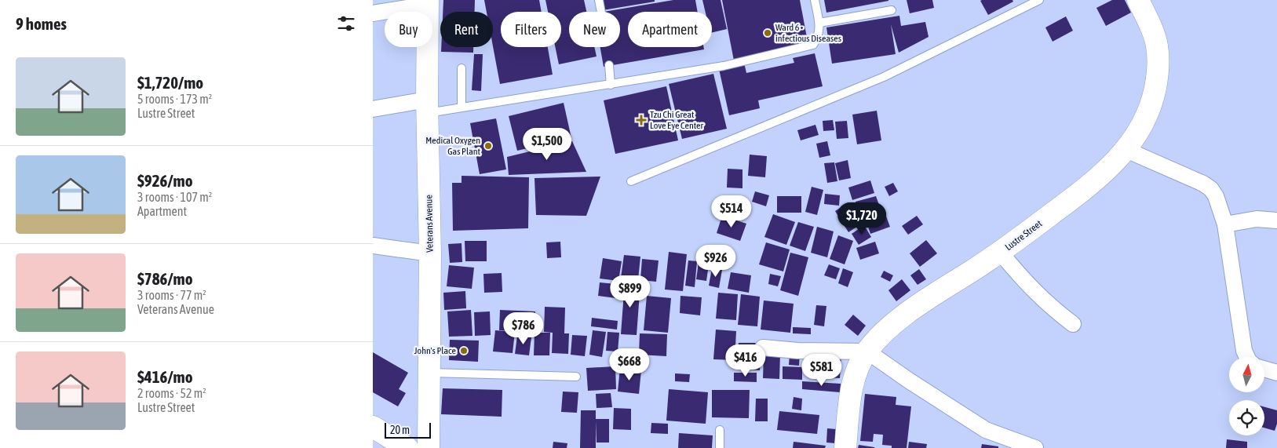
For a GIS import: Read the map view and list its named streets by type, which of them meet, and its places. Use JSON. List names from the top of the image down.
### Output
{
  "streets": {
    "street": ["Veterans Avenue", "Lustre Street"]
  },
  "places": {
    "other": ["Ward 6 - infectious Diseases", "Medical Oxygen Gas Plant", "John's Place"],
    "health": ["Tzu Chi Great Love Eye Center"]
  },
  "scale_bar": "20 m",
  "north": "top",
  "page": {
    "heading": "9 homes",
    "chip": [
      "Buy",
      "Rent",
      "Filters",
      "New",
      "Apartment"
    ],
    "list": [
      {
        "name": "$1,720/mo",
        "note": "5 rooms · 173 m² · Lustre Street"
      },
      {
        "name": "$926/mo",
        "note": "3 rooms · 107 m² · Apartment"
      },
      {
        "name": "$786/mo",
        "note": "3 rooms · 77 m² · Veterans Avenue"
      },
      {
        "name": "$416/mo",
        "note": "2 rooms · 52 m² · Lustre Street"
      }
    ],
    "price": [
      "$1,500",
      "$514",
      "$1,720",
      "$926",
      "$899",
      "$786",
      "$416",
      "$668",
      "$581"
    ],
    "scale": "20 m"
  }
}
